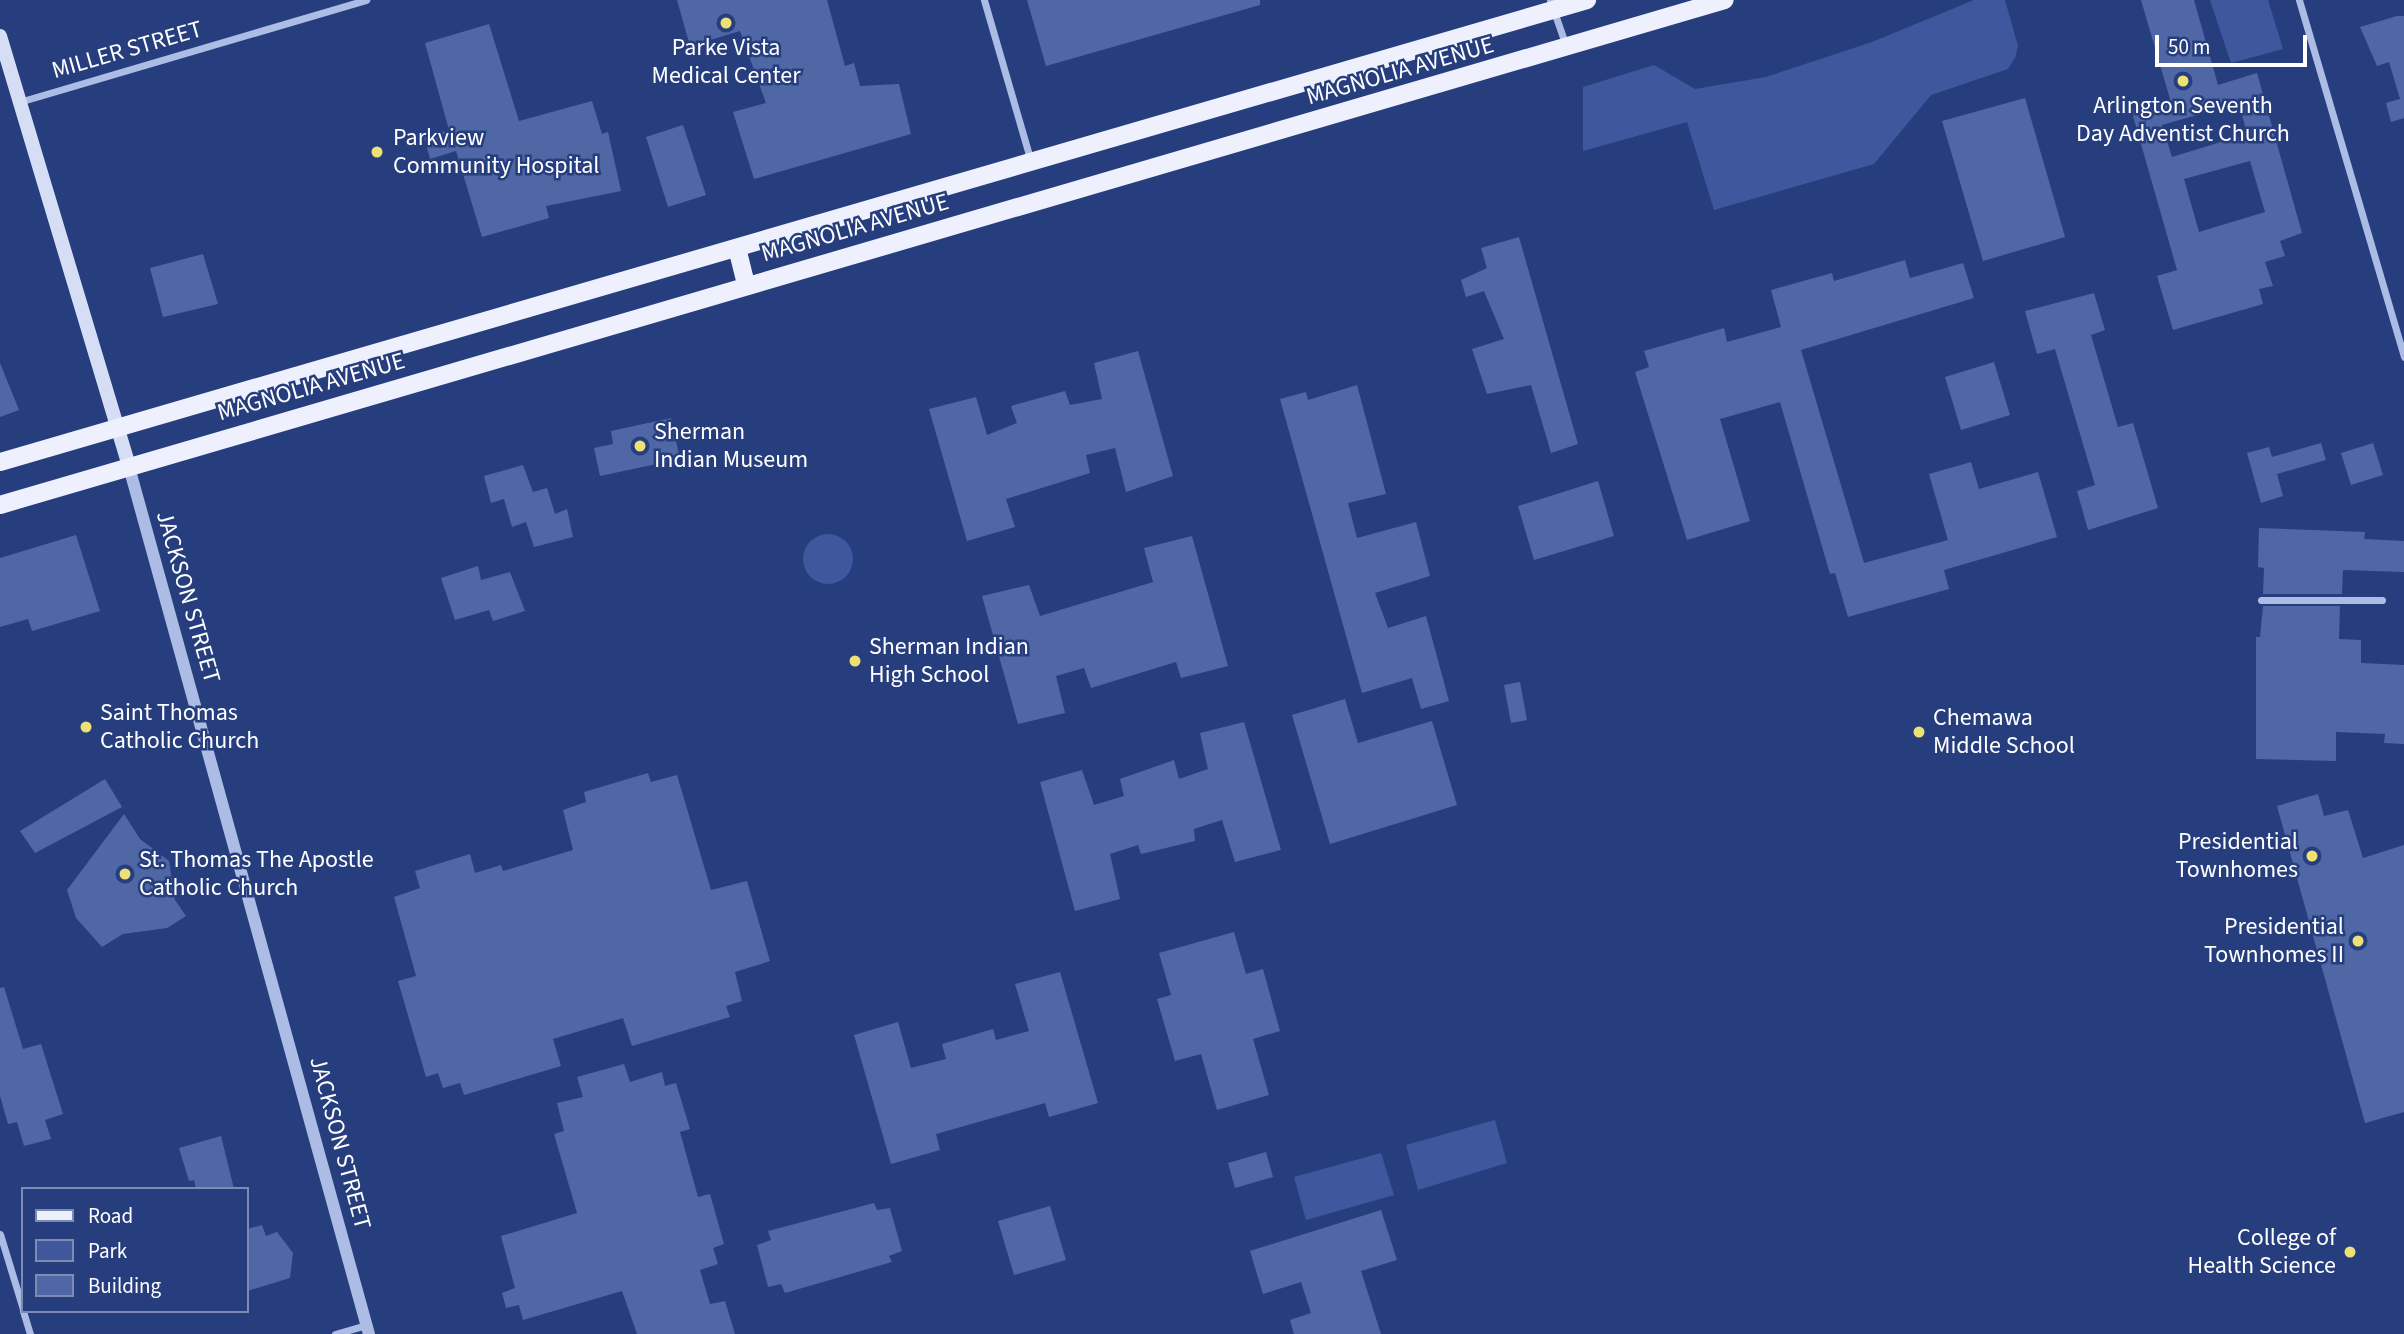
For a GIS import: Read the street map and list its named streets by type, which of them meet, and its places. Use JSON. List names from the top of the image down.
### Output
{
  "streets": {
    "main road": ["MAGNOLIA AVENUE", "JACKSON STREET"],
    "street": ["MILLER STREET"]
  },
  "crossings": [
    ["MILLER STREET", "JACKSON STREET"],
    ["MAGNOLIA AVENUE", "JACKSON STREET"]
  ],
  "places": [
    "Parke Vista Medical Center",
    "Arlington Seventh Day Adventist Church",
    "Parkview Community Hospital",
    "Sherman Indian Museum",
    "Sherman Indian High School",
    "Saint Thomas Catholic Church",
    "Chemawa Middle School",
    "Presidential Townhomes",
    "St. Thomas The Apostle Catholic Church",
    "Presidential Townhomes II",
    "College of Health Science"
  ],
  "legend": ["Road", "Park", "Building"],
  "scale_bar": "50 m"
}
